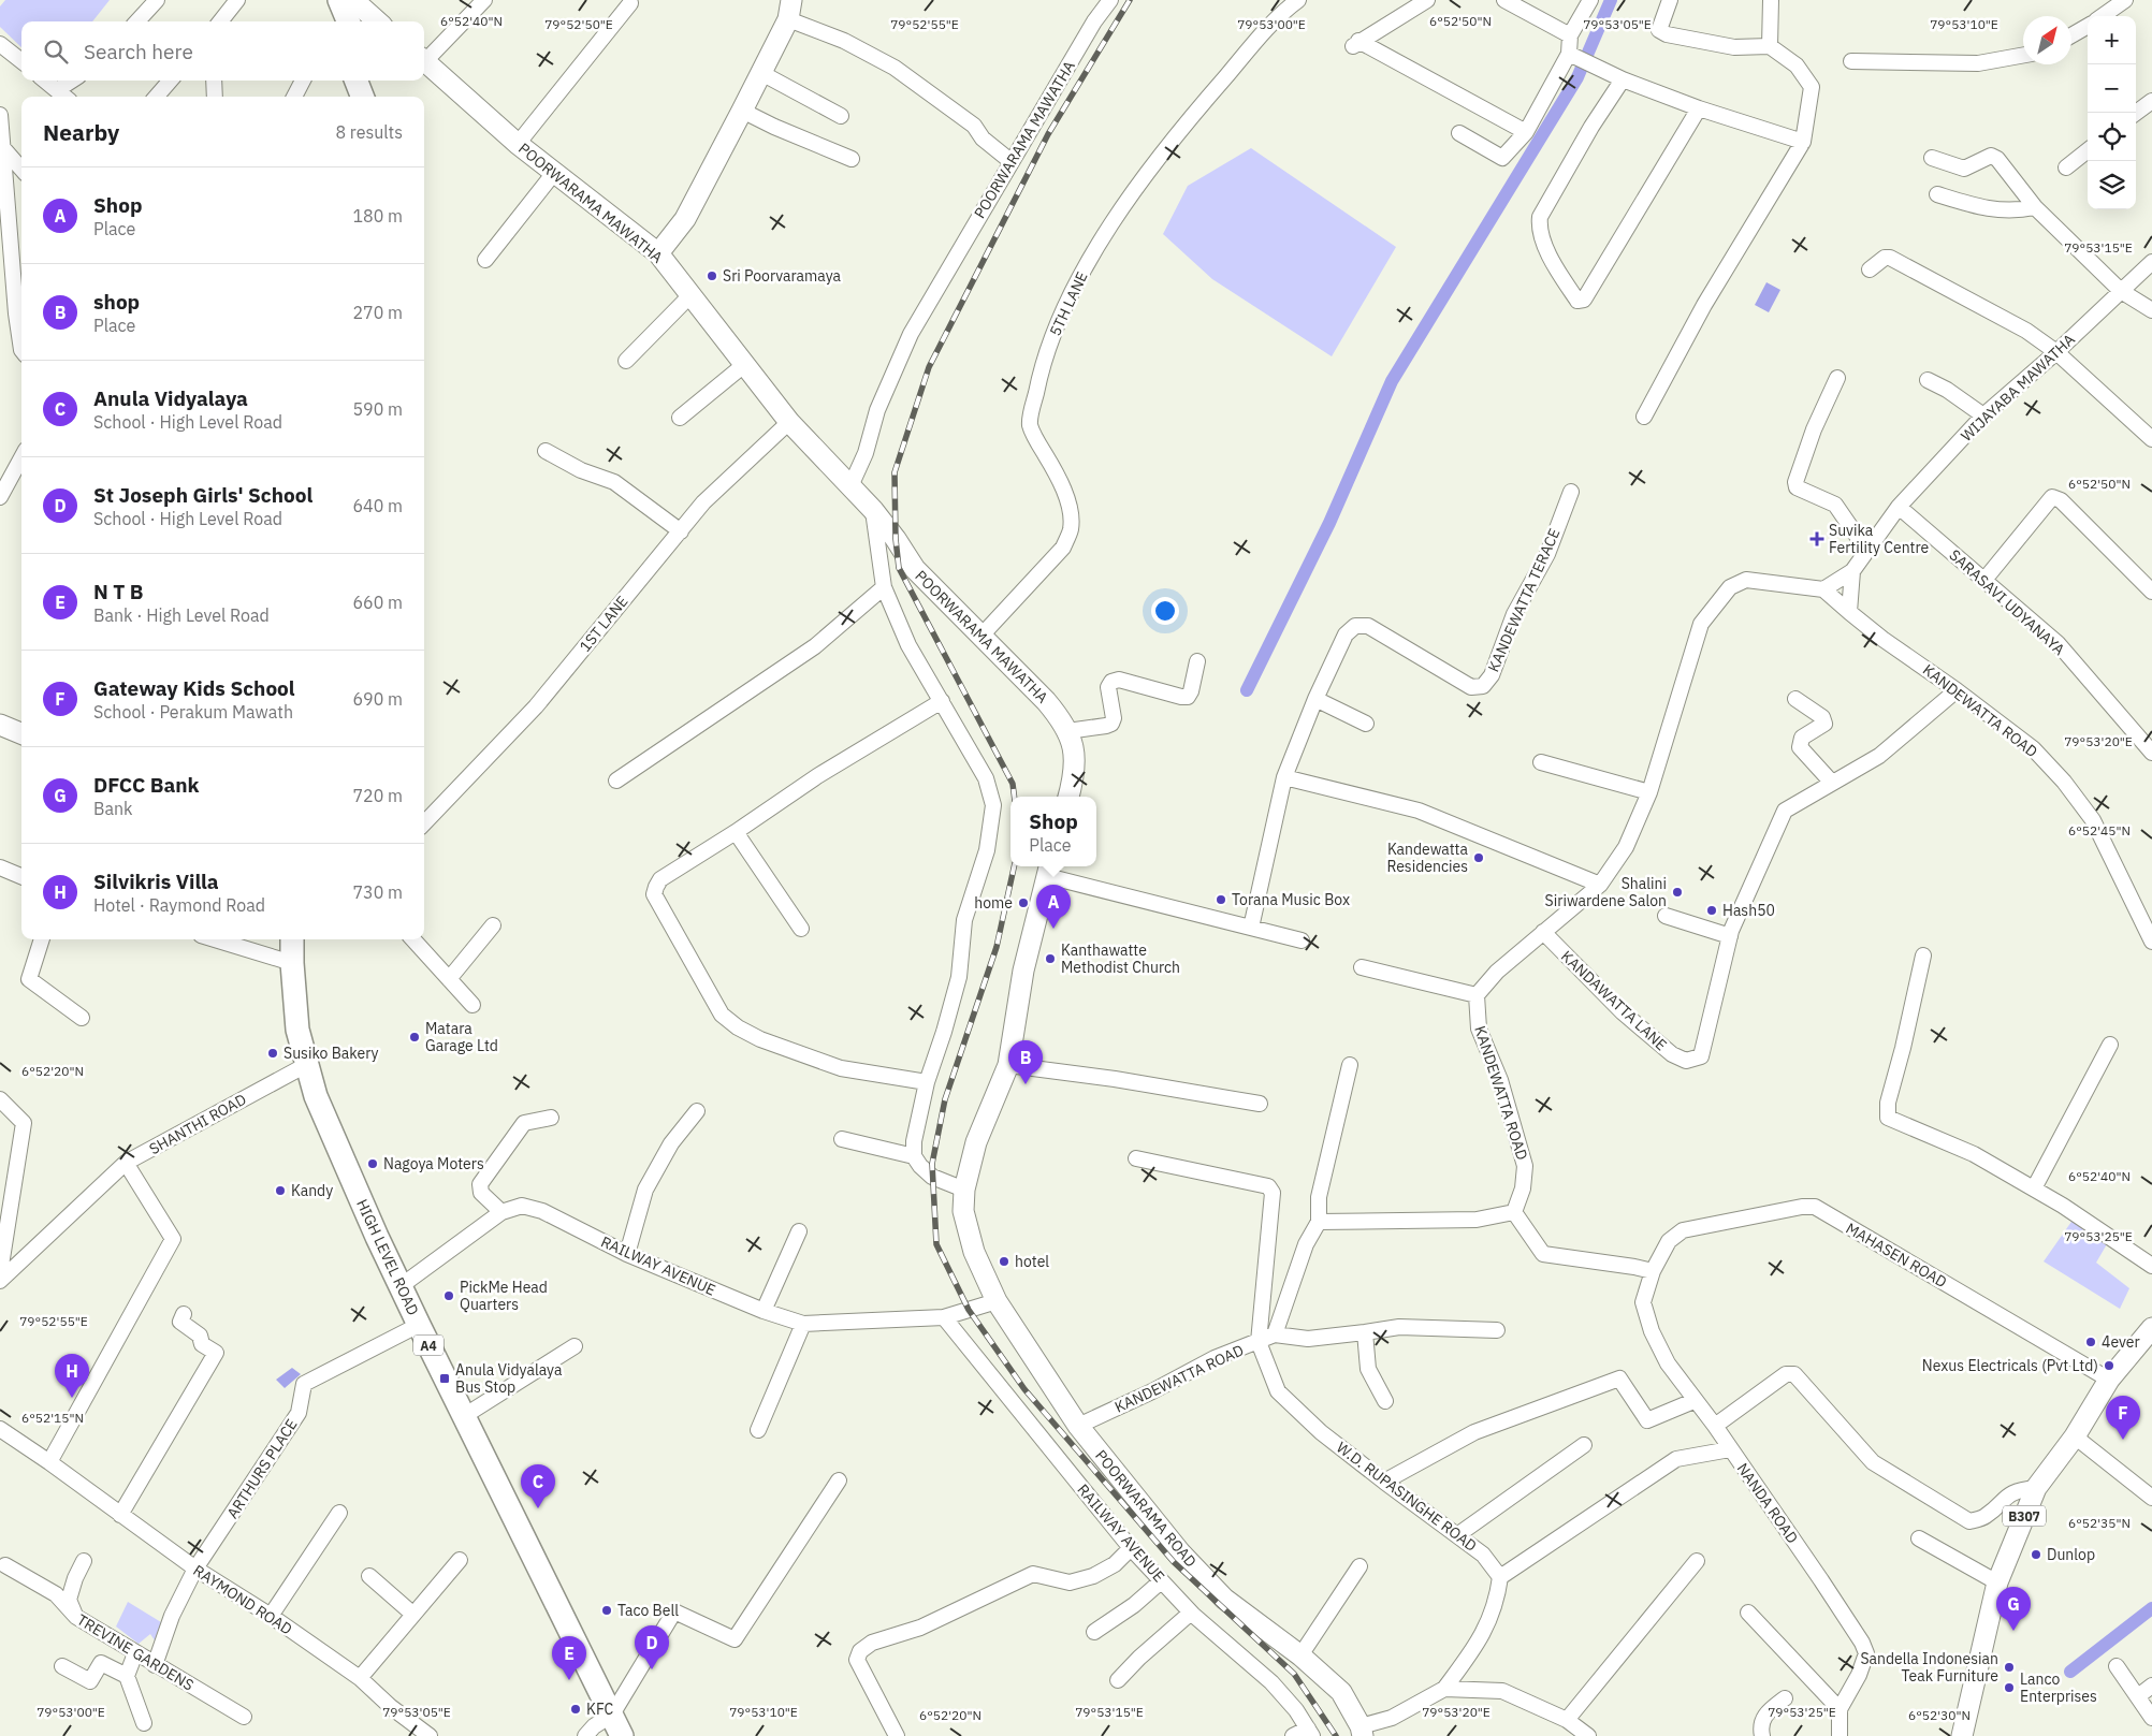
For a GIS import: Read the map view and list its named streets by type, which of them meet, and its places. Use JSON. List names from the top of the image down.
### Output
{
  "streets": {
    "highway": ["HIGH LEVEL ROAD", "A4"],
    "main road": ["POORWARAMA MAWATHA", "POORWARAMA ROAD", "B307"],
    "street": [
      "5TH LANE",
      "WIJAYABA MAWATHA",
      "KANDEWATTA TERACE",
      "SARASAVI UDYANAYA",
      "1ST LANE",
      "KANDEWATTA ROAD",
      "KANDAWATTA LANE",
      "SHANTHI ROAD",
      "MAHASEN ROAD",
      "RAILWAY AVENUE",
      "ARTHURS PLACE",
      "W.D. RUPASINGHE ROAD",
      "NANDA ROAD",
      "RAYMOND ROAD",
      "TREVINE GARDENS"
    ]
  },
  "crossings": [
    ["POORWARAMA MAWATHA", "5TH LANE"],
    ["POORWARAMA MAWATHA", "1ST LANE"],
    ["WIJAYABA MAWATHA", "SARASAVI UDYANAYA"],
    ["KANDEWATTA ROAD", "KANDAWATTA LANE"],
    ["KANDEWATTA ROAD", "W.D. RUPASINGHE ROAD"],
    ["KANDEWATTA ROAD", "POORWARAMA ROAD"],
    ["SHANTHI ROAD", "HIGH LEVEL ROAD"],
    ["MAHASEN ROAD", "NANDA ROAD"],
    ["MAHASEN ROAD", "B307"],
    ["HIGH LEVEL ROAD", "RAILWAY AVENUE"],
    ["HIGH LEVEL ROAD", "ARTHURS PLACE"],
    ["RAILWAY AVENUE", "POORWARAMA ROAD"],
    ["ARTHURS PLACE", "RAYMOND ROAD"],
    ["ARTHURS PLACE", "TREVINE GARDENS"]
  ],
  "places": {
    "other": [
      "Sri Poorvaramaya",
      "Kandewatta Residencies",
      "Shalini Siriwardene Salon",
      "Torana Music Box",
      "home",
      "Hash50",
      "Kanthawatte Methodist Church",
      "Matara Garage Ltd",
      "Susiko Bakery",
      "Nagoya Moters",
      "Kandy",
      "hotel",
      "PickMe Head Quarters",
      "4ever",
      "Nexus Electricals (Pvt Ltd)",
      "Dunlop",
      "Taco Bell",
      "Sandella Indonesian Teak Furniture",
      "Lanco Enterprises",
      "KFC"
    ],
    "health": ["Suvika Fertility Centre"],
    "transit": ["Anula Vidyalaya Bus Stop"]
  },
  "north": "top right",
  "page": {
    "map_buttons": ["+", "−"],
    "search": "Search here",
    "heading": ["Nearby", "8 results"],
    "list": [
      {
        "mark": "A",
        "name": "Shop",
        "note": "Place",
        "value": "180 m"
      },
      {
        "mark": "B",
        "name": "shop",
        "note": "Place",
        "value": "270 m"
      },
      {
        "mark": "C",
        "name": "Anula Vidyalaya",
        "note": "School · High Level Road",
        "value": "590 m"
      },
      {
        "mark": "D",
        "name": "St Joseph Girls' School",
        "note": "School · High Level Road",
        "value": "640 m"
      },
      {
        "mark": "E",
        "name": "N T B",
        "note": "Bank · High Level Road",
        "value": "660 m"
      },
      {
        "mark": "F",
        "name": "Gateway Kids School",
        "note": "School · Perakum Mawath",
        "value": "690 m"
      },
      {
        "mark": "G",
        "name": "DFCC Bank",
        "note": "Bank",
        "value": "720 m"
      },
      {
        "mark": "H",
        "name": "Silvikris Villa",
        "note": "Hotel · Raymond Road",
        "value": "730 m"
      }
    ],
    "popup": ["Shop", "Place"],
    "pins": [
      "A",
      "B",
      "H",
      "F",
      "C",
      "G",
      "D",
      "E"
    ]
  },
  "coordinates": [
    "6°52'40\"N",
    "6°52'50\"N",
    "79°52'50\"E",
    "79°52'55\"E",
    "79°53'00\"E",
    "79°53'05\"E",
    "79°53'10\"E",
    "79°53'15\"E",
    "79°53'20\"E",
    "6°52'45\"N",
    "6°52'20\"N",
    "79°53'25\"E",
    "6°52'15\"N",
    "6°52'35\"N",
    "6°52'30\"N"
  ]
}
